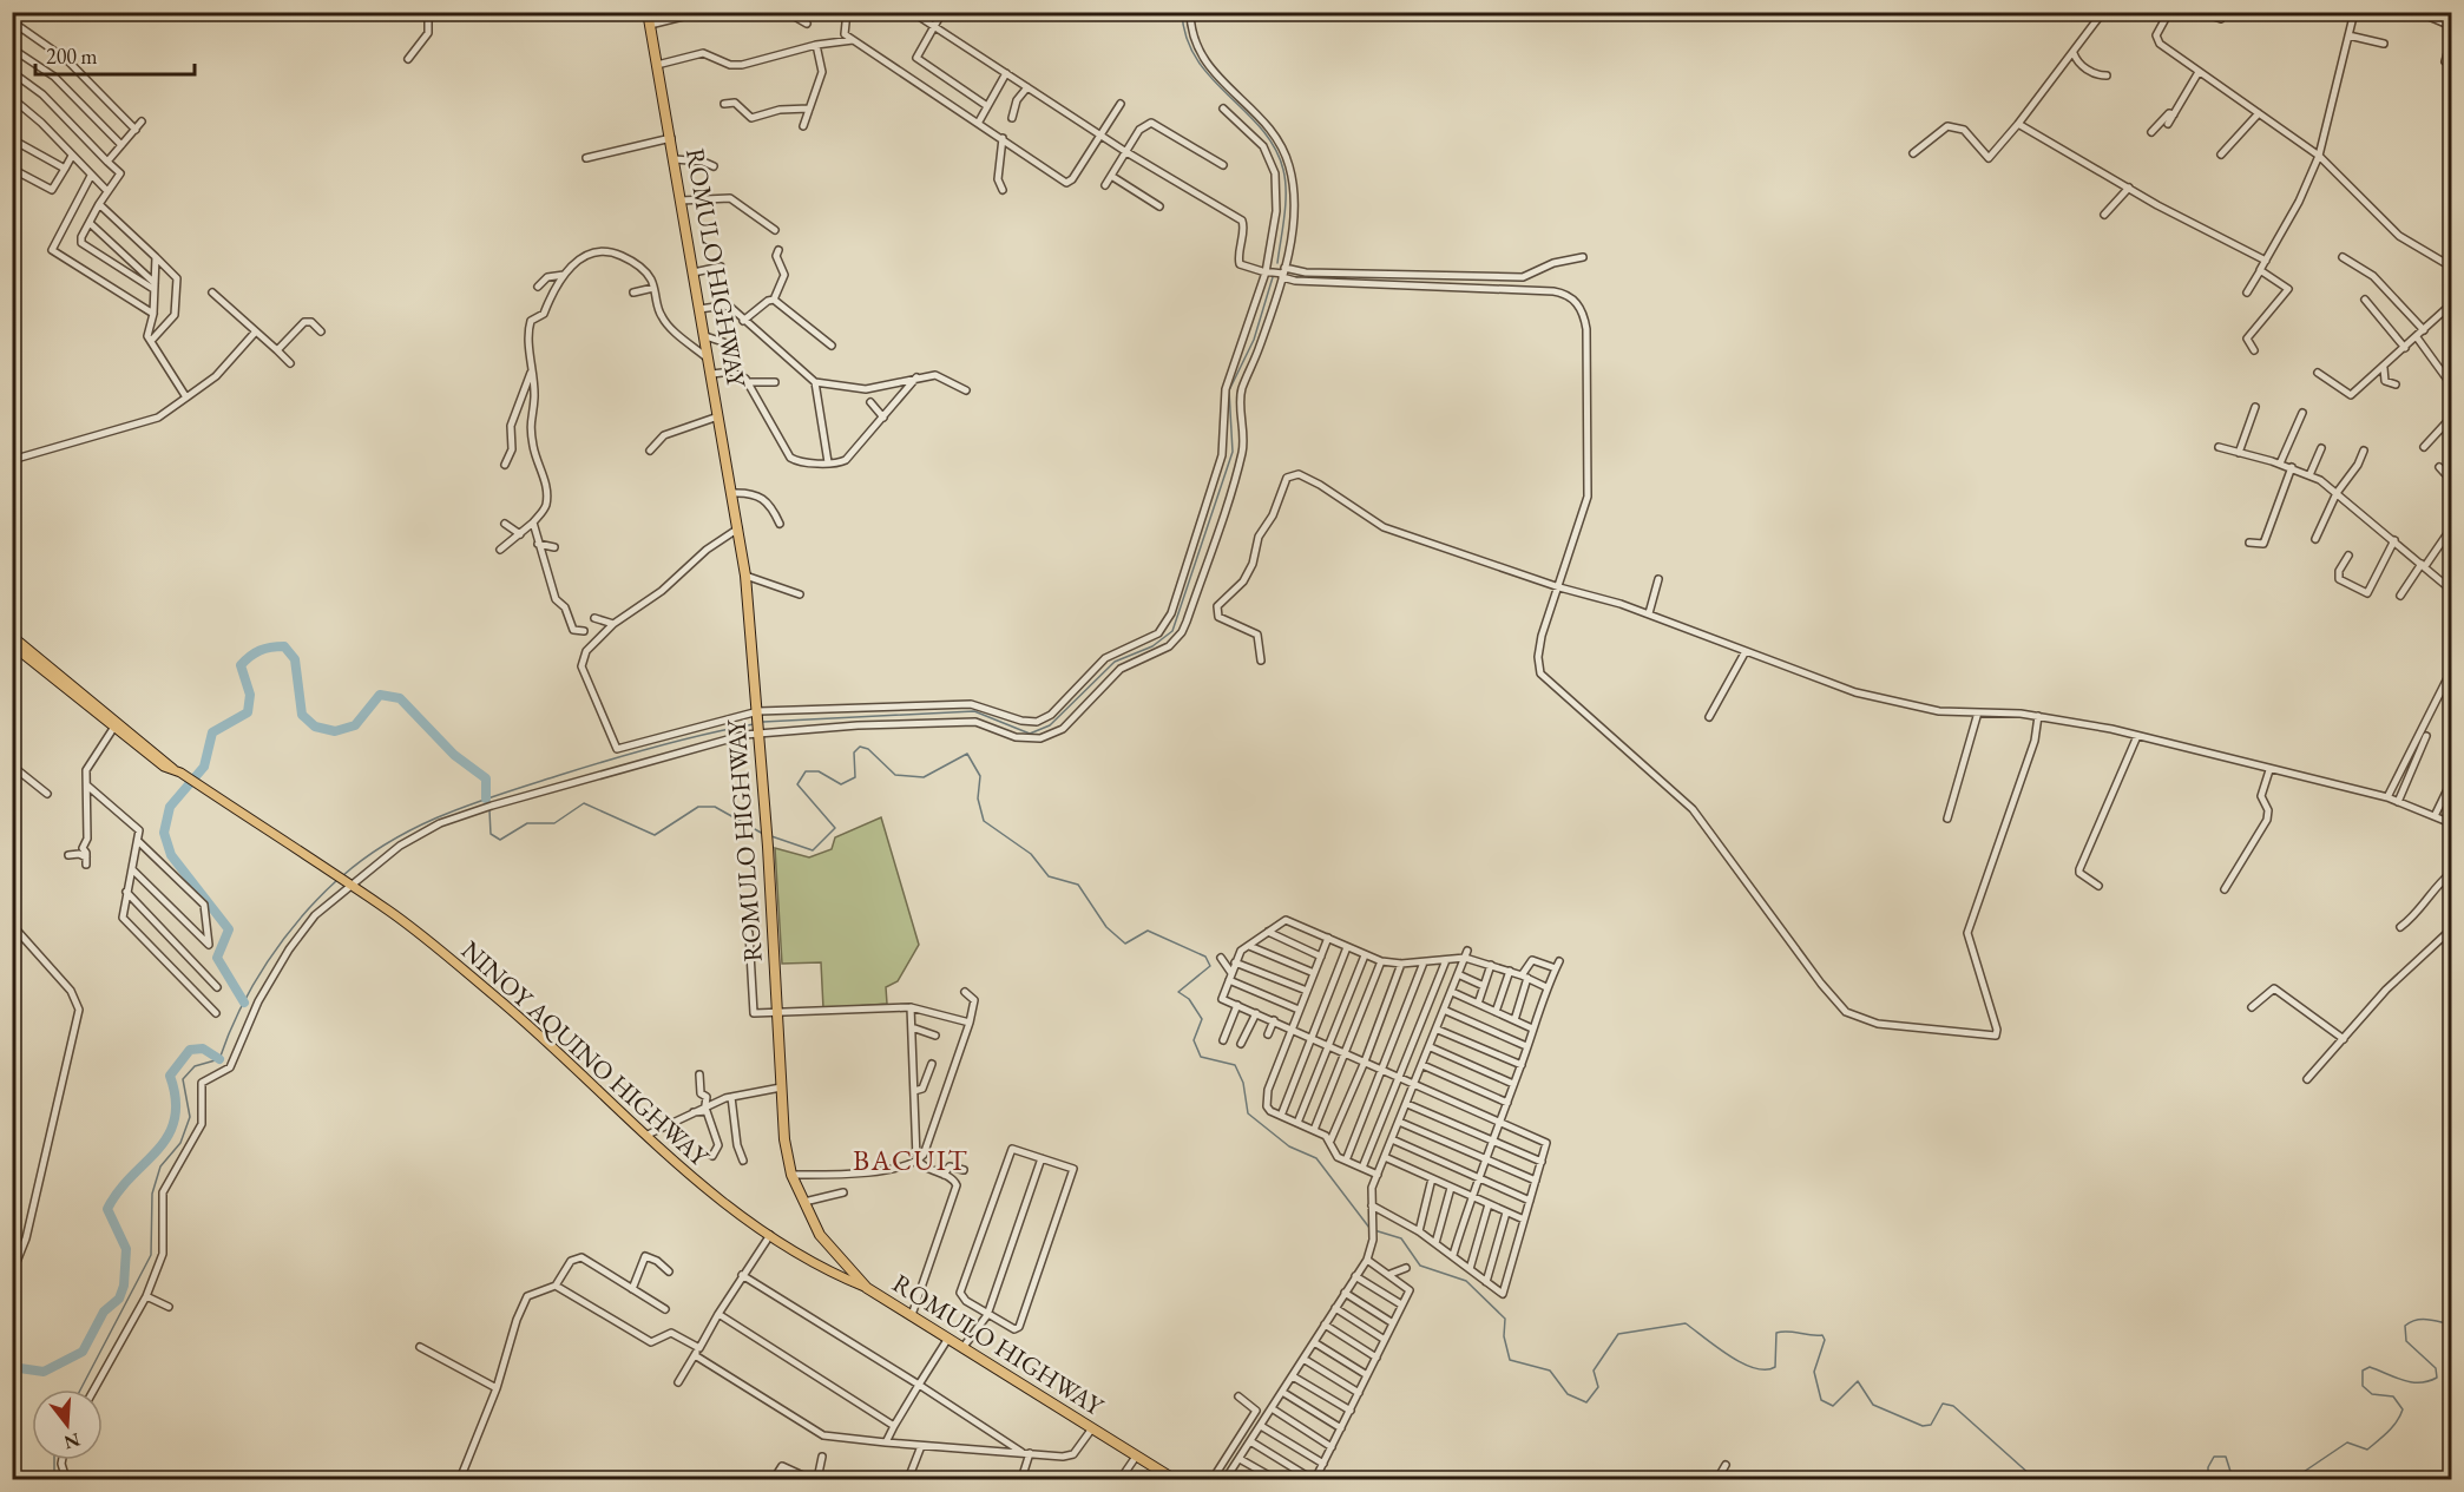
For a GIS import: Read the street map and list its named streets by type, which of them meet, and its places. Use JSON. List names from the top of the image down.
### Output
{
  "streets": {
    "highway": ["ROMULO HIGHWAY"],
    "main road": ["NINOY AQUINO HIGHWAY"]
  },
  "crossings": [
    ["ROMULO HIGHWAY", "NINOY AQUINO HIGHWAY"]
  ],
  "districts": ["BACUIT"],
  "scale_bar": "200 m",
  "north": "bottom"
}
